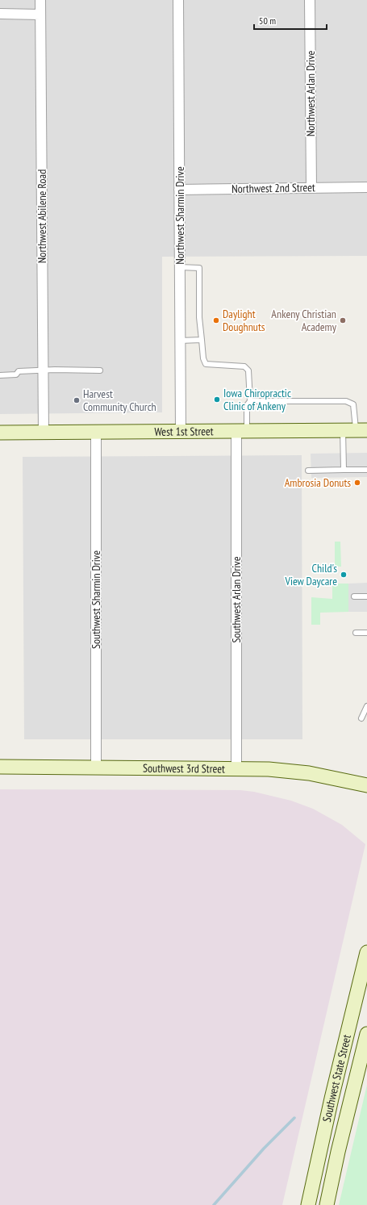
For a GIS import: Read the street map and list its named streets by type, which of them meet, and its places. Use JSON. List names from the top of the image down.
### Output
{
  "streets": {
    "main road": ["West 1st Street", "Southwest 3rd Street", "Southwest State Street"],
    "street": [
      "Northwest Arlan Drive",
      "Northwest 2nd Street",
      "Northwest Sharmin Drive",
      "Northwest Abilene Road",
      "Southwest Sharmin Drive",
      "Southwest Arlan Drive"
    ]
  },
  "crossings": [
    ["Northwest Arlan Drive", "Northwest 2nd Street"],
    ["Northwest 2nd Street", "Northwest Sharmin Drive"],
    ["Northwest Sharmin Drive", "West 1st Street"],
    ["Northwest Abilene Road", "West 1st Street"],
    ["West 1st Street", "Southwest Sharmin Drive"],
    ["West 1st Street", "Southwest Arlan Drive"],
    ["Southwest Sharmin Drive", "Southwest 3rd Street"],
    ["Southwest Arlan Drive", "Southwest 3rd Street"]
  ],
  "places": [
    "Daylight Doughnuts",
    "Ankeny Christian Academy",
    "Iowa Chiropractic Clinic of Ankeny",
    "Harvest Community Church",
    "Ambrosia Donuts",
    "Child's View Daycare"
  ],
  "scale_bar": "50 m"
}
